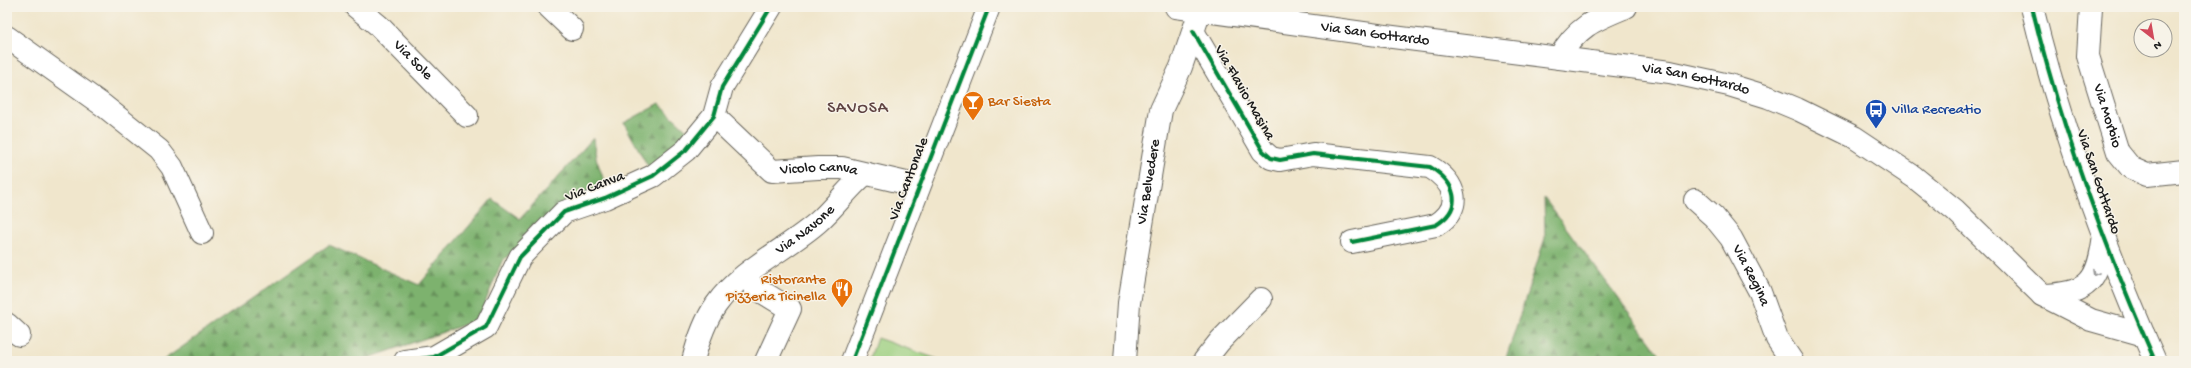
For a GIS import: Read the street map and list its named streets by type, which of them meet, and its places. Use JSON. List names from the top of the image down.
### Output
{
  "streets": {
    "street": [
      "Via San Gottardo",
      "Via Sole",
      "Via Flavio Masina",
      "Via Morbio",
      "Vicolo Canva",
      "Via Cantonale",
      "Via Belvedere",
      "Via Canva",
      "Via Navone",
      "Via Regina"
    ]
  },
  "crossings": [
    ["Via San Gottardo", "Via Belvedere"],
    ["Via Flavio Masina", "Via Belvedere"],
    ["Vicolo Canva", "Via Cantonale"],
    ["Vicolo Canva", "Via Canva"],
    ["Vicolo Canva", "Via Navone"]
  ],
  "districts": ["SAVOSA"],
  "places": {
    "bar": ["Bar Siesta"],
    "bus stop": ["Villa Recreatio"],
    "restaurant": ["Ristorante Pizzeria Ticinella"]
  },
  "north": "bottom right"
}
